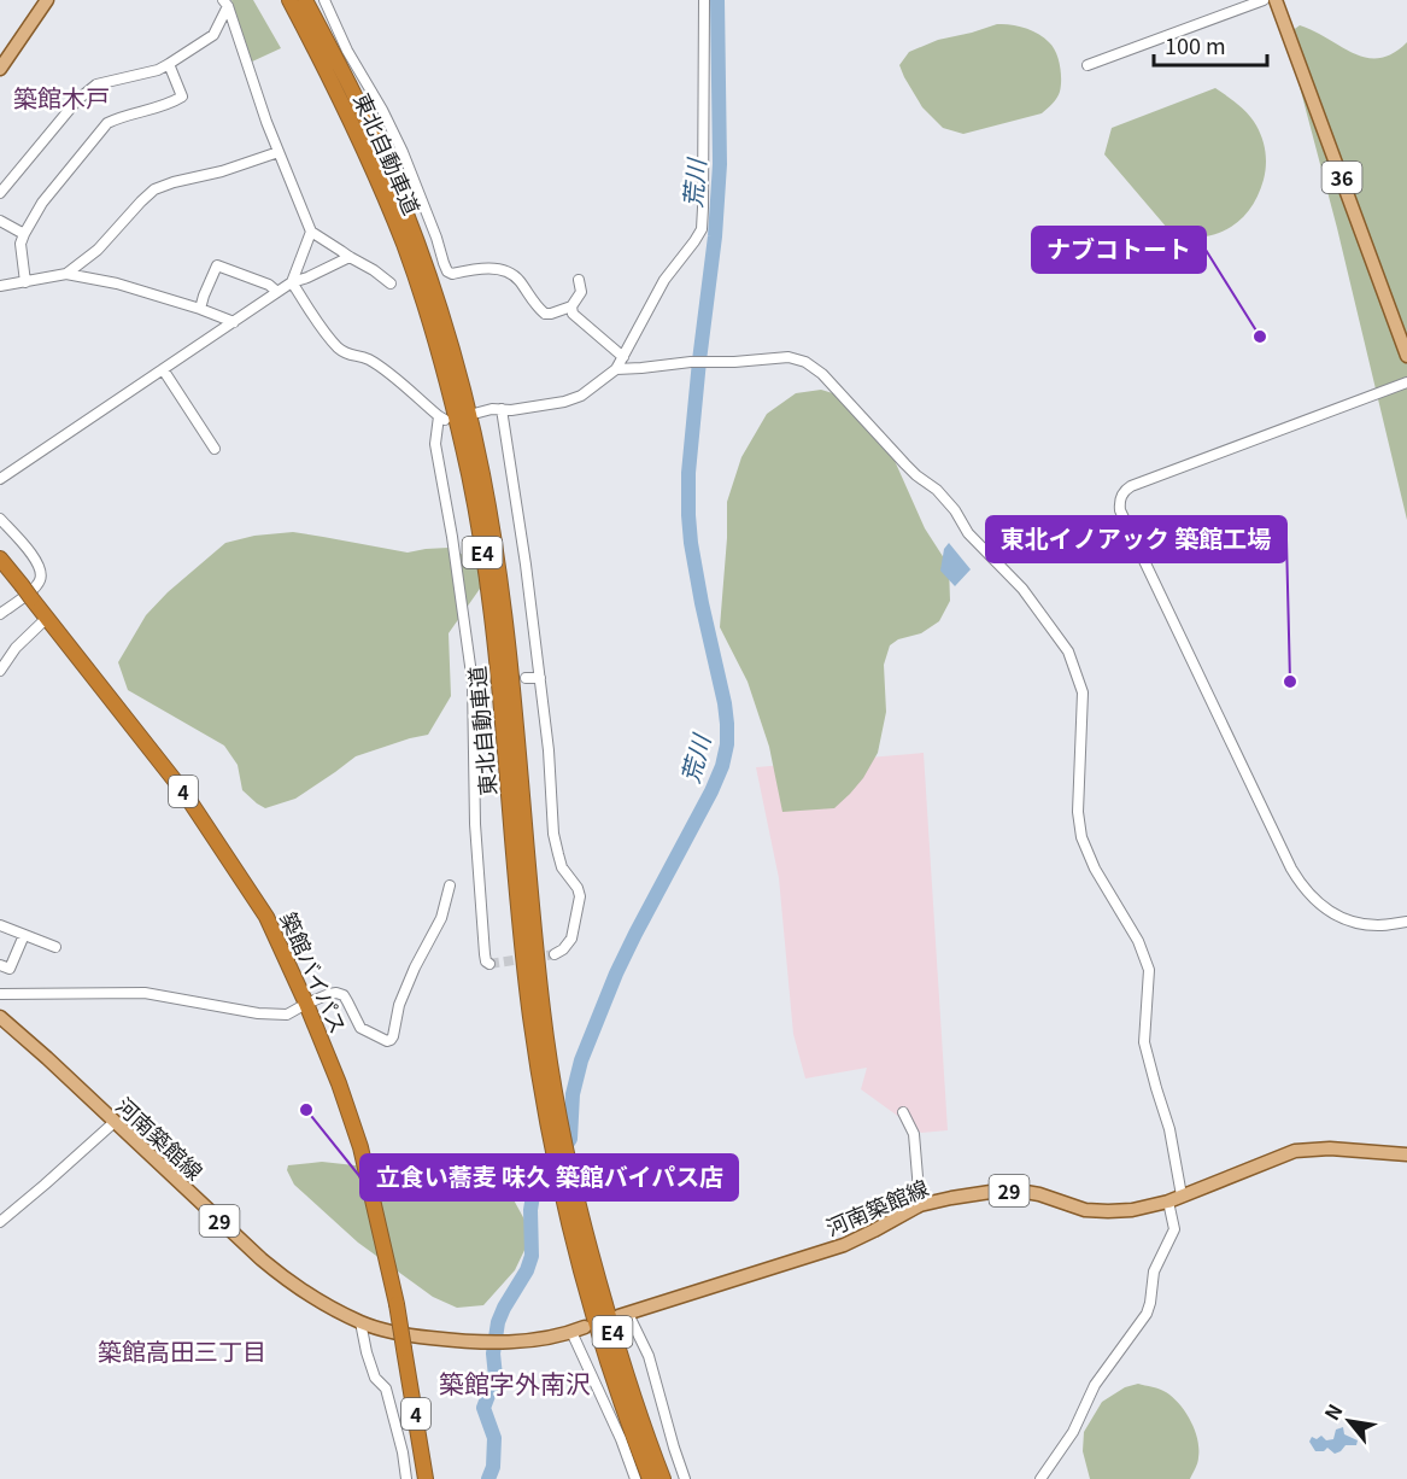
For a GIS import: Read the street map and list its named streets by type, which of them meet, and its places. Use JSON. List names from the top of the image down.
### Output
{
  "streets": {
    "highway": [
      "東北自動車道",
      "E4",
      "4",
      "築館バイパス"
    ],
    "main road": ["36", "河南築館線", "29"]
  },
  "districts": ["築館木戸", "築館高田三丁目", "築館字外南沢"],
  "water": ["荒川"],
  "places": ["ナブコトート", "東北イノアック 築館工場", "立食い蕎麦 味久 築館バイパス店"],
  "scale_bar": "100 m",
  "north": "top left"
}
